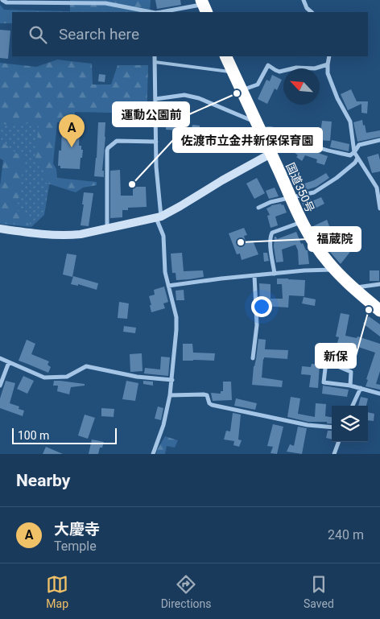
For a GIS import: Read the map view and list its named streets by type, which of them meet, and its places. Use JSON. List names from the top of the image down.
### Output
{
  "streets": {
    "highway": ["国道350号"]
  },
  "places": [
    "運動公園前",
    "佐渡市立金井新保保育園",
    "福蔵院",
    "新保"
  ],
  "scale_bar": "100 m",
  "north": "top left",
  "page": {
    "search": "Search here",
    "pins": "A",
    "scale": "100 m",
    "heading": "Nearby",
    "list": [
      {
        "mark": "A",
        "name": "大慶寺",
        "note": "Temple",
        "value": "240 m"
      }
    ],
    "nav": ["Map", "Directions", "Saved"]
  }
}
